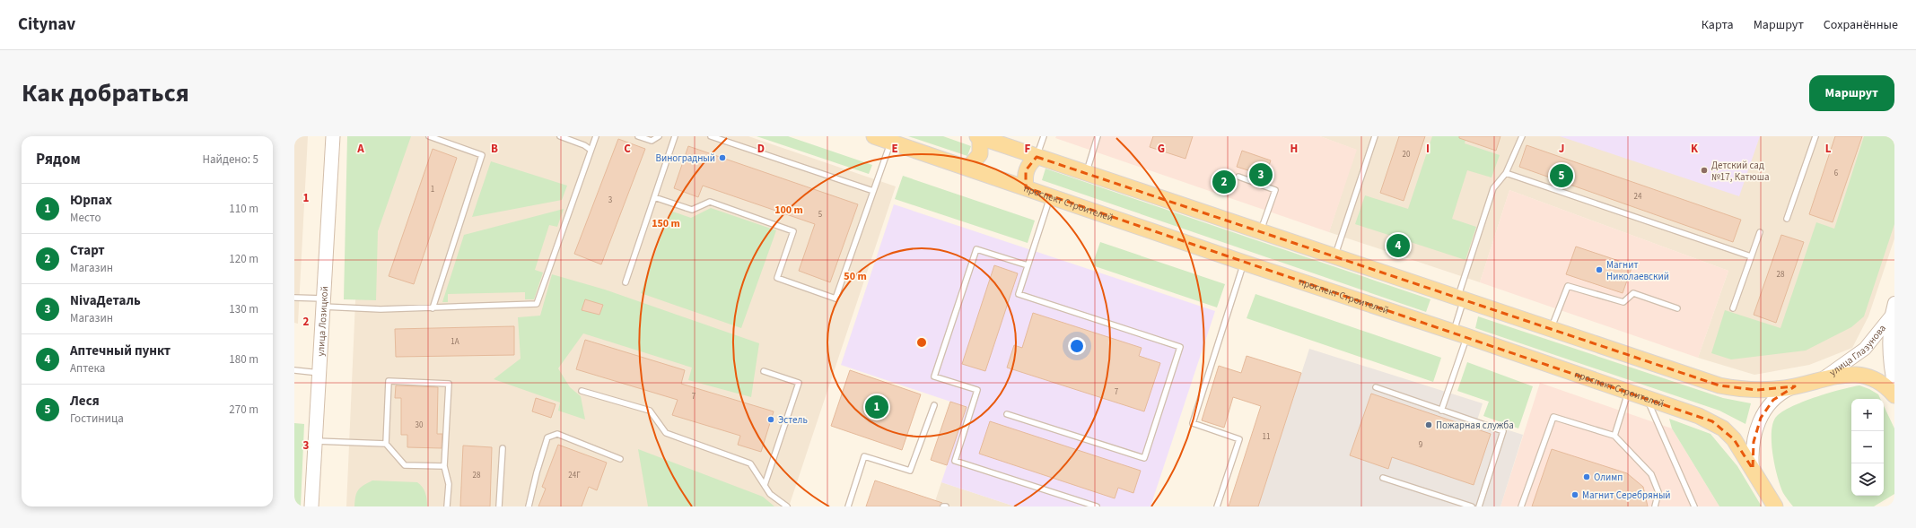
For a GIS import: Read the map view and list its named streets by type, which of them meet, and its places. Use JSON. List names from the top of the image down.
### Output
{
  "streets": {
    "main road": ["проспект Строителей", "улица Лозицкой"],
    "street": ["улица Глазунова"]
  },
  "places": [
    "Виноградный",
    "Детский сад №17, Катюша",
    "Магнит Николаевский",
    "Эстель",
    "Пожарная служба",
    "Олимп",
    "Магнит Серебряный"
  ],
  "house_numbers": [
    "20",
    "6",
    "1",
    "24",
    "3",
    "5",
    "28",
    "1А",
    "7",
    "7",
    "30",
    "11",
    "9",
    "28",
    "24Г"
  ],
  "page": {
    "header": "Citynav",
    "nav": ["Карта", "Маршрут", "Сохранённые"],
    "title": "Как добраться",
    "buttons": "Маршрут",
    "heading": ["Рядом", "Найдено: 5"],
    "pins": [
      "3",
      "5",
      "2",
      "4",
      "1"
    ],
    "list": [
      {
        "mark": "1",
        "name": "Юрпах",
        "note": "Место",
        "value": "110 m"
      },
      {
        "mark": "2",
        "name": "Старт",
        "note": "Магазин",
        "value": "120 m"
      },
      {
        "mark": "3",
        "name": "NivaДеталь",
        "note": "Магазин",
        "value": "130 m"
      },
      {
        "mark": "4",
        "name": "Аптечный пункт",
        "note": "Аптека",
        "value": "180 m"
      },
      {
        "mark": "5",
        "name": "Леся",
        "note": "Гостиница",
        "value": "270 m"
      }
    ],
    "map_buttons": ["+", "−"]
  },
  "grid": {
    "columns": [
      "A",
      "B",
      "C",
      "D",
      "E",
      "F",
      "G",
      "H",
      "I",
      "J",
      "K",
      "L"
    ],
    "rows": ["1", "2", "3"]
  },
  "rings": ["100 m", "150 m", "50 m"]
}
